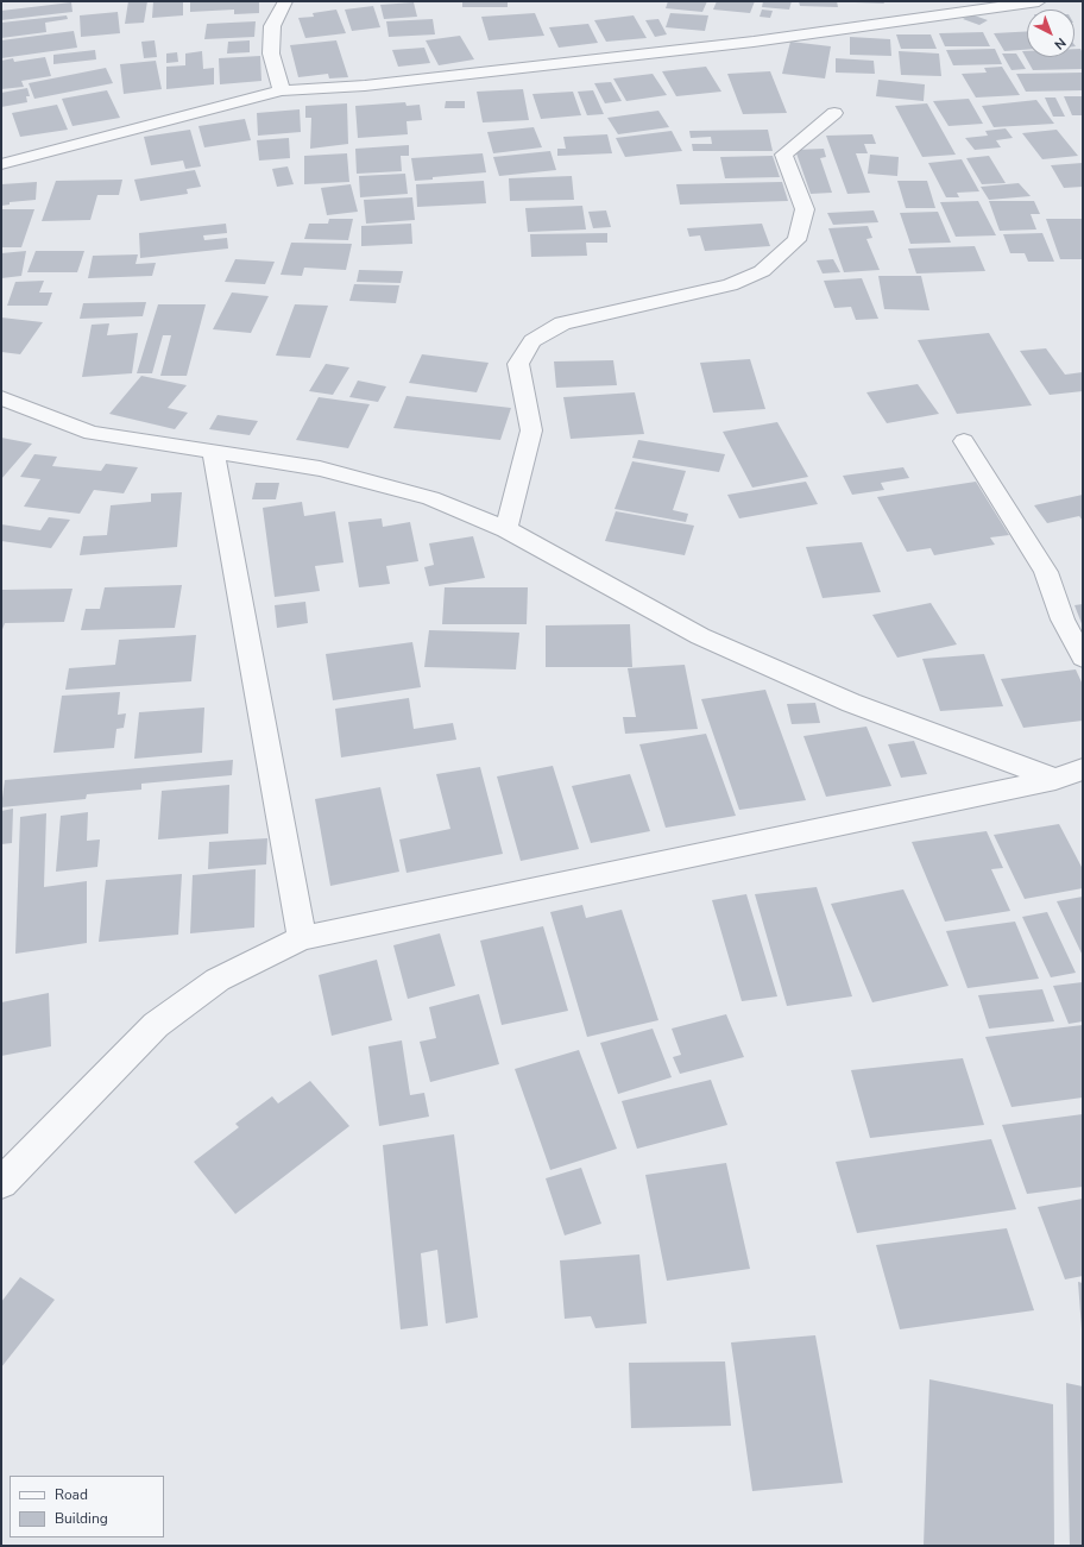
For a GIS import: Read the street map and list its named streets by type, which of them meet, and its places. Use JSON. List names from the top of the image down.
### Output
{
  "legend": ["Road", "Building"],
  "north": "bottom right"
}
